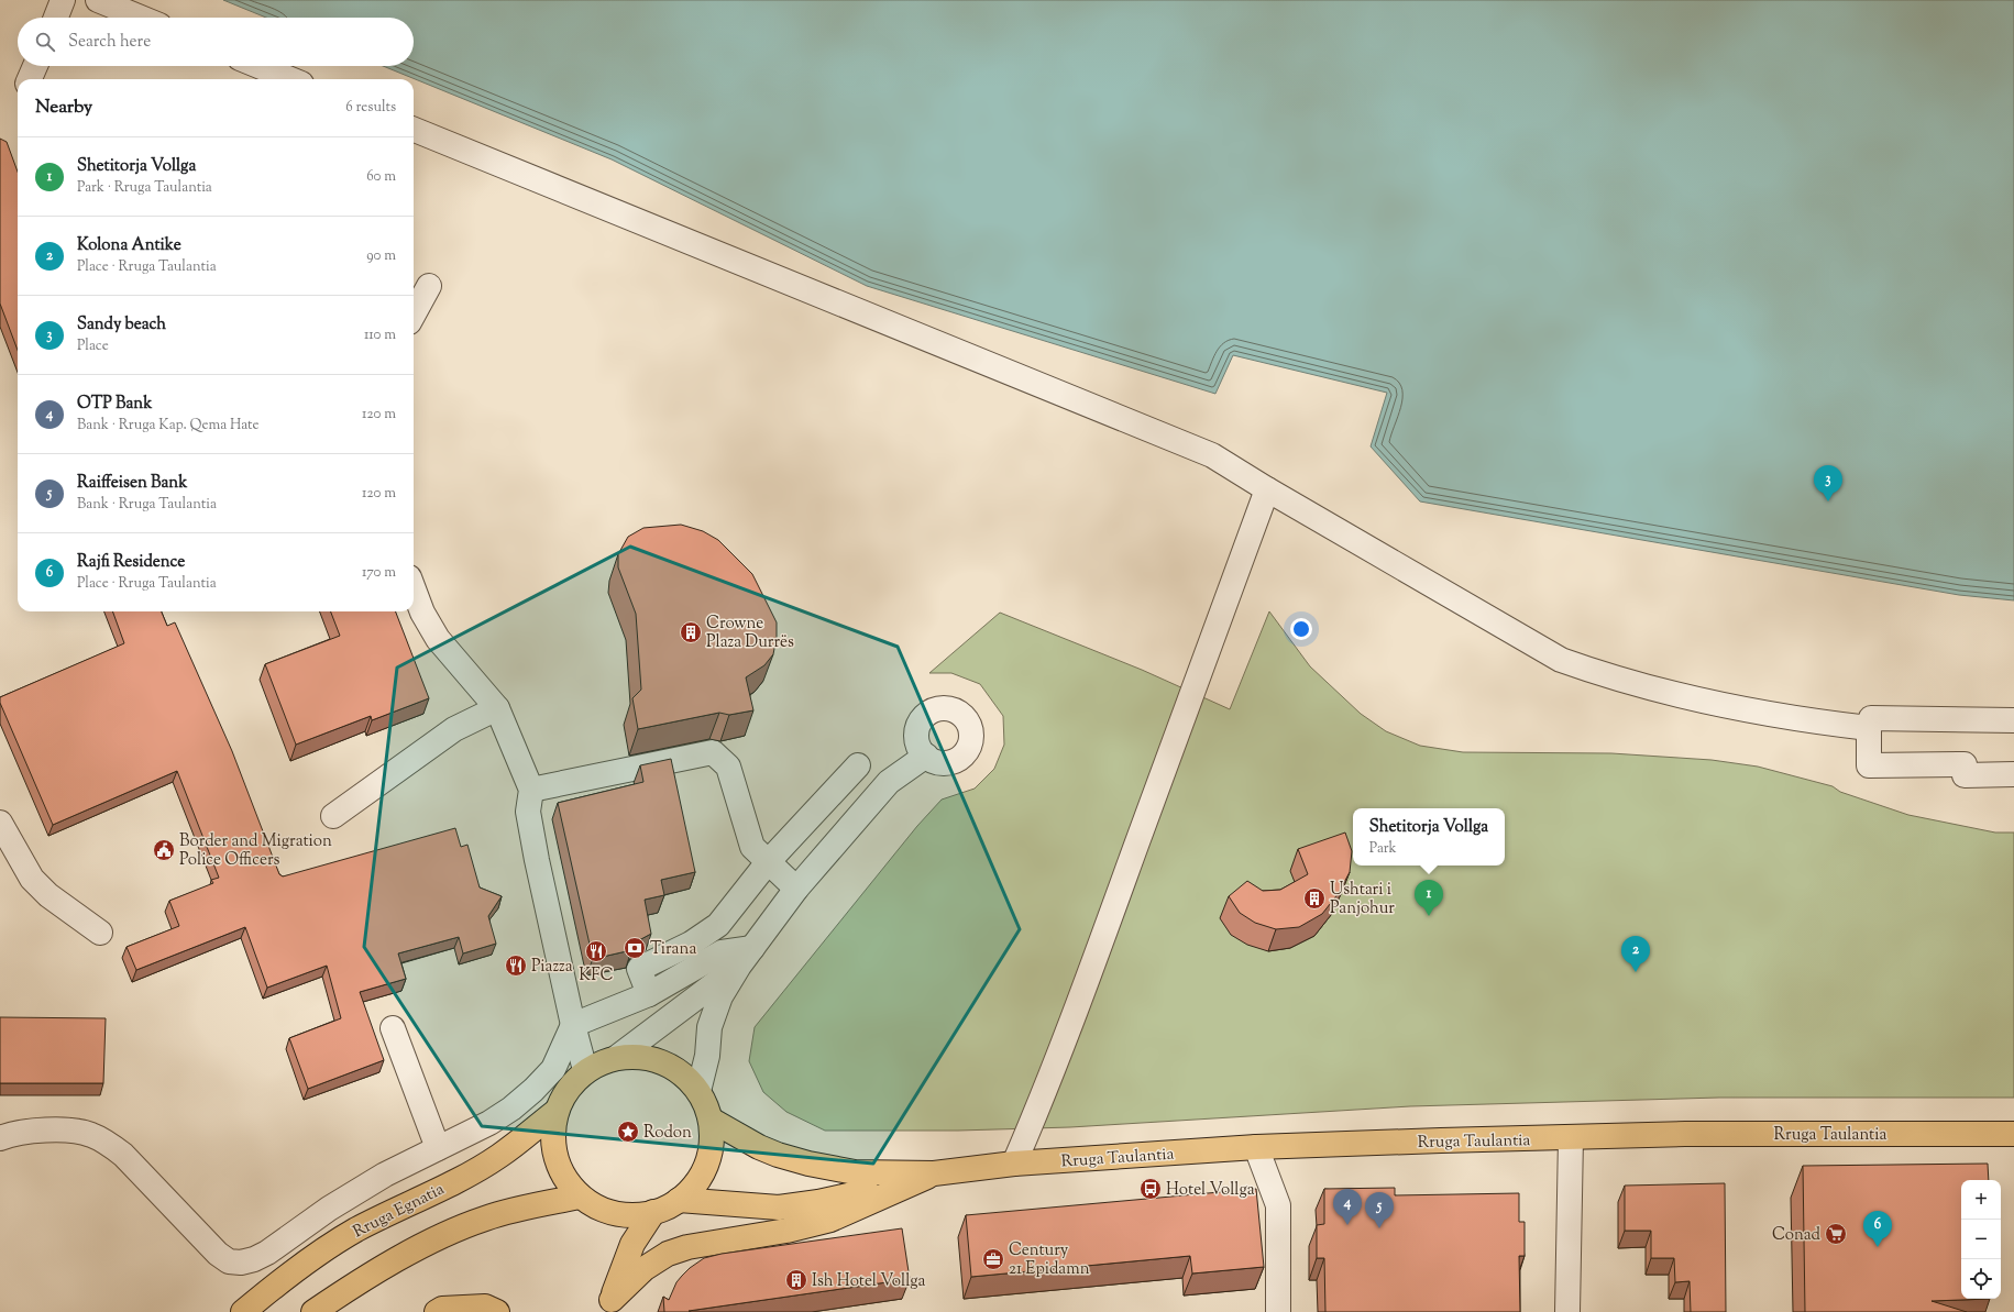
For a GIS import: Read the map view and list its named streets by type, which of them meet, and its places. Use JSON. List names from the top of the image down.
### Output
{
  "streets": {
    "main road": ["Rruga Taulantia", "Rruga Egnatia"]
  },
  "places": {
    "building": ["Crowne Plaza Durrës", "Ushtari i Panjohur", "Ish Hotel Vollga"],
    "public building": ["Border and Migration Police Officers"],
    "bank": ["Tirana"],
    "restaurant": ["KFC", "Piazza"],
    "place": ["Rodon"],
    "bus stop": ["Hotel Vollga"],
    "supermarket": ["Conad"],
    "office": ["Century 21 Epidamn"]
  },
  "page": {
    "search": "Search here",
    "heading": ["Nearby", "6 results"],
    "list": [
      {
        "mark": "1",
        "name": "Shetitorja Vollga",
        "note": "Park · Rruga Taulantia",
        "value": "60 m"
      },
      {
        "mark": "2",
        "name": "Kolona Antike",
        "note": "Place · Rruga Taulantia",
        "value": "90 m"
      },
      {
        "mark": "3",
        "name": "Sandy beach",
        "note": "Place",
        "value": "110 m"
      },
      {
        "mark": "4",
        "name": "OTP Bank",
        "note": "Bank · Rruga Kap. Qema Hate",
        "value": "120 m"
      },
      {
        "mark": "5",
        "name": "Raiffeisen Bank",
        "note": "Bank · Rruga Taulantia",
        "value": "120 m"
      },
      {
        "mark": "6",
        "name": "Rajfi Residence",
        "note": "Place · Rruga Taulantia",
        "value": "170 m"
      }
    ],
    "pins": [
      "3",
      "1",
      "2",
      "4",
      "5",
      "6"
    ],
    "popup": ["Shetitorja Vollga", "Park"],
    "map_buttons": ["+", "−"]
  }
}
